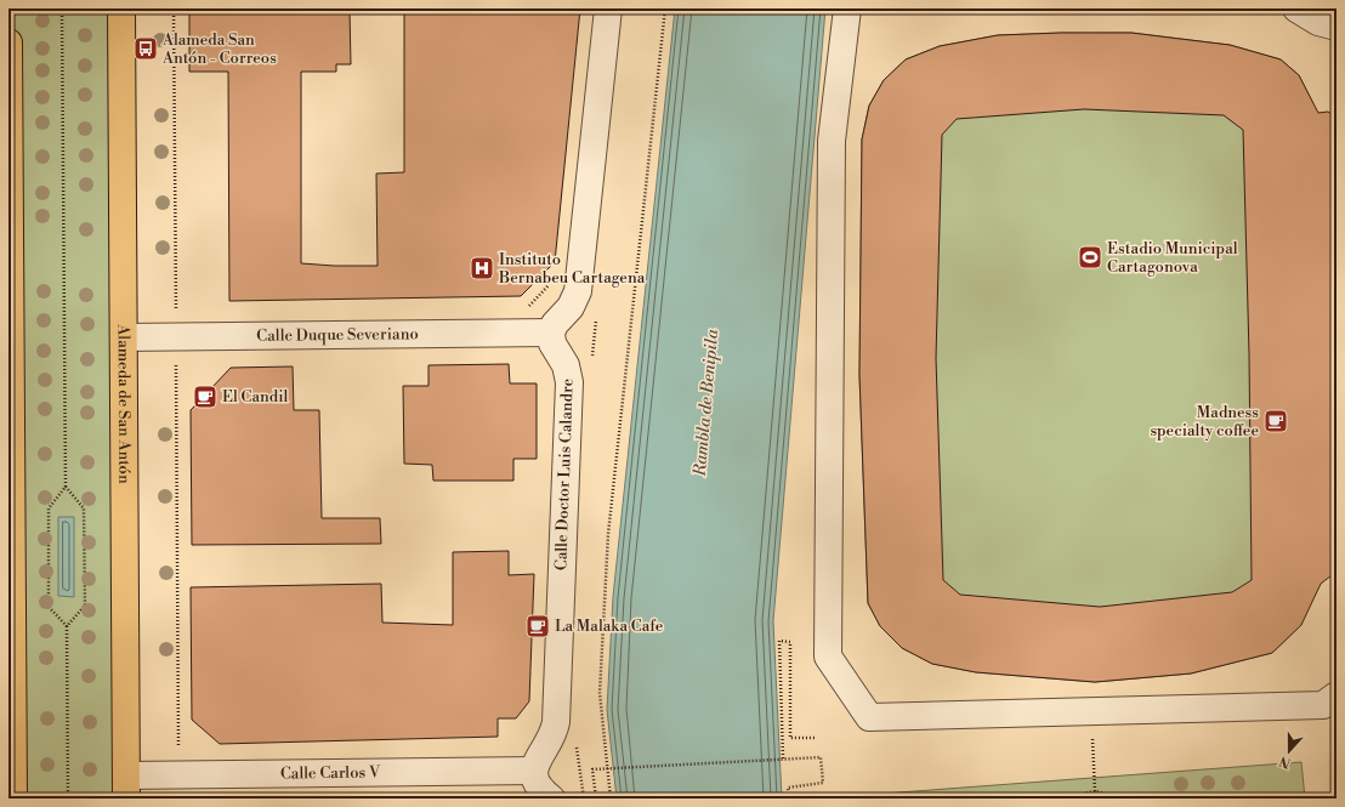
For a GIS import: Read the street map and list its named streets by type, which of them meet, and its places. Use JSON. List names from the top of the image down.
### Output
{
  "streets": {
    "main road": ["Alameda de San Antón"],
    "street": ["Calle Duque Severiano", "Calle Doctor Luis Calandre", "Calle Carlos V"]
  },
  "crossings": [
    ["Calle Duque Severiano", "Alameda de San Antón"],
    ["Calle Duque Severiano", "Calle Doctor Luis Calandre"],
    ["Alameda de San Antón", "Calle Carlos V"],
    ["Calle Doctor Luis Calandre", "Calle Carlos V"]
  ],
  "water": ["Rambla de Benipila"],
  "places": {
    "bus stop": ["Alameda San Antón - Correos"],
    "sports": ["Estadio Municipal Cartagonova"],
    "hospital": ["Instituto Bernabeu Cartagena"],
    "cafe": ["El Candil", "Madness specialty coffee", "La Malaka Cafe"]
  },
  "north": "bottom"
}
